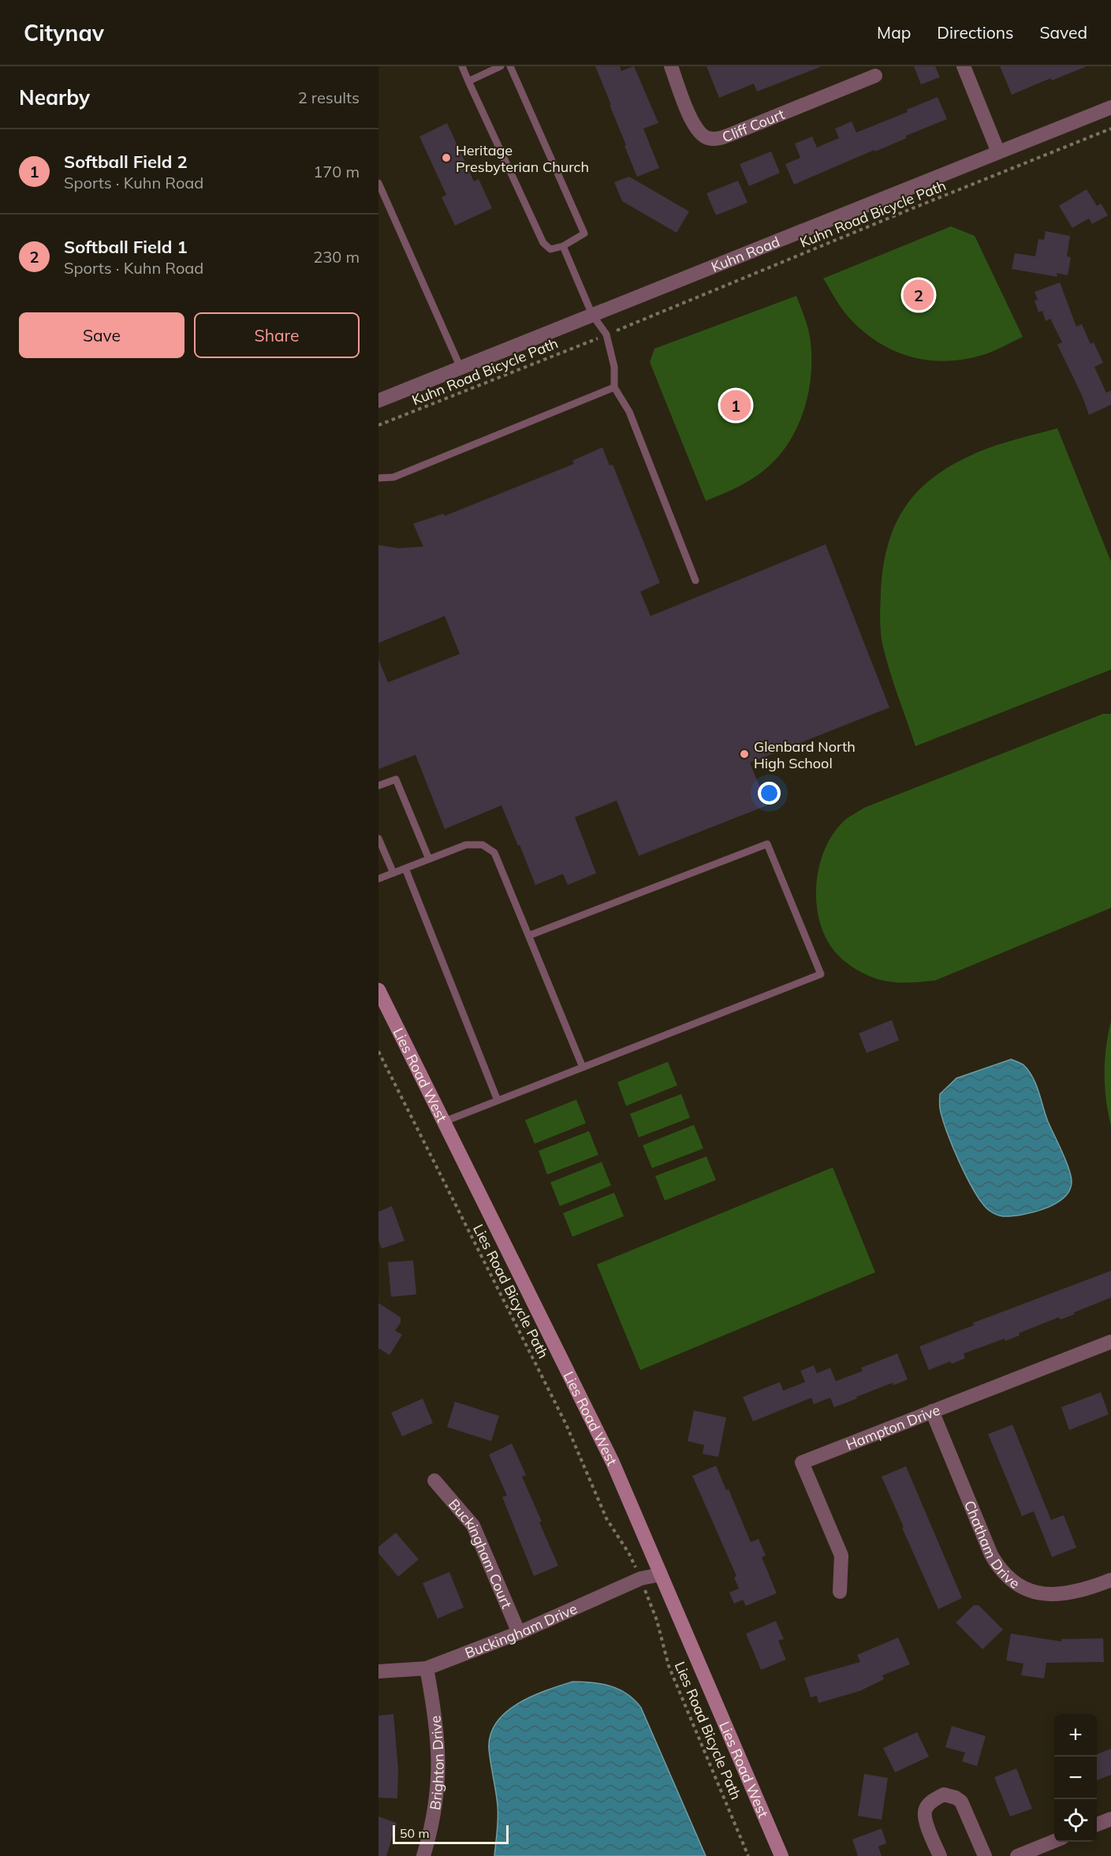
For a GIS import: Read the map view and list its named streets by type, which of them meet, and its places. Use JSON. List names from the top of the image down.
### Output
{
  "streets": {
    "street": [
      "Cliff Court",
      "Kuhn Road",
      "Lies Road West",
      "Hampton Drive",
      "Chatham Drive",
      "Buckingham Court",
      "Buckingham Drive",
      "Brighton Drive"
    ],
    "path": ["Kuhn Road Bicycle Path", "Lies Road Bicycle Path"]
  },
  "crossings": [
    ["Lies Road West", "Buckingham Drive"],
    ["Lies Road Bicycle Path", "Buckingham Drive"],
    ["Hampton Drive", "Chatham Drive"],
    ["Buckingham Court", "Buckingham Drive"],
    ["Buckingham Drive", "Brighton Drive"]
  ],
  "places": ["Heritage Presbyterian Church", "Glenbard North High School"],
  "scale_bar": "50 m",
  "page": {
    "header": "Citynav",
    "nav": ["Map", "Directions", "Saved"],
    "heading": ["Nearby", "2 results"],
    "list": [
      {
        "mark": "1",
        "name": "Softball Field 2",
        "note": "Sports · Kuhn Road",
        "value": "170 m"
      },
      {
        "mark": "2",
        "name": "Softball Field 1",
        "note": "Sports · Kuhn Road",
        "value": "230 m"
      }
    ],
    "pins": ["2", "1"],
    "buttons": ["Save", "Share"],
    "map_buttons": ["+", "−"],
    "scale": "50 m"
  }
}
